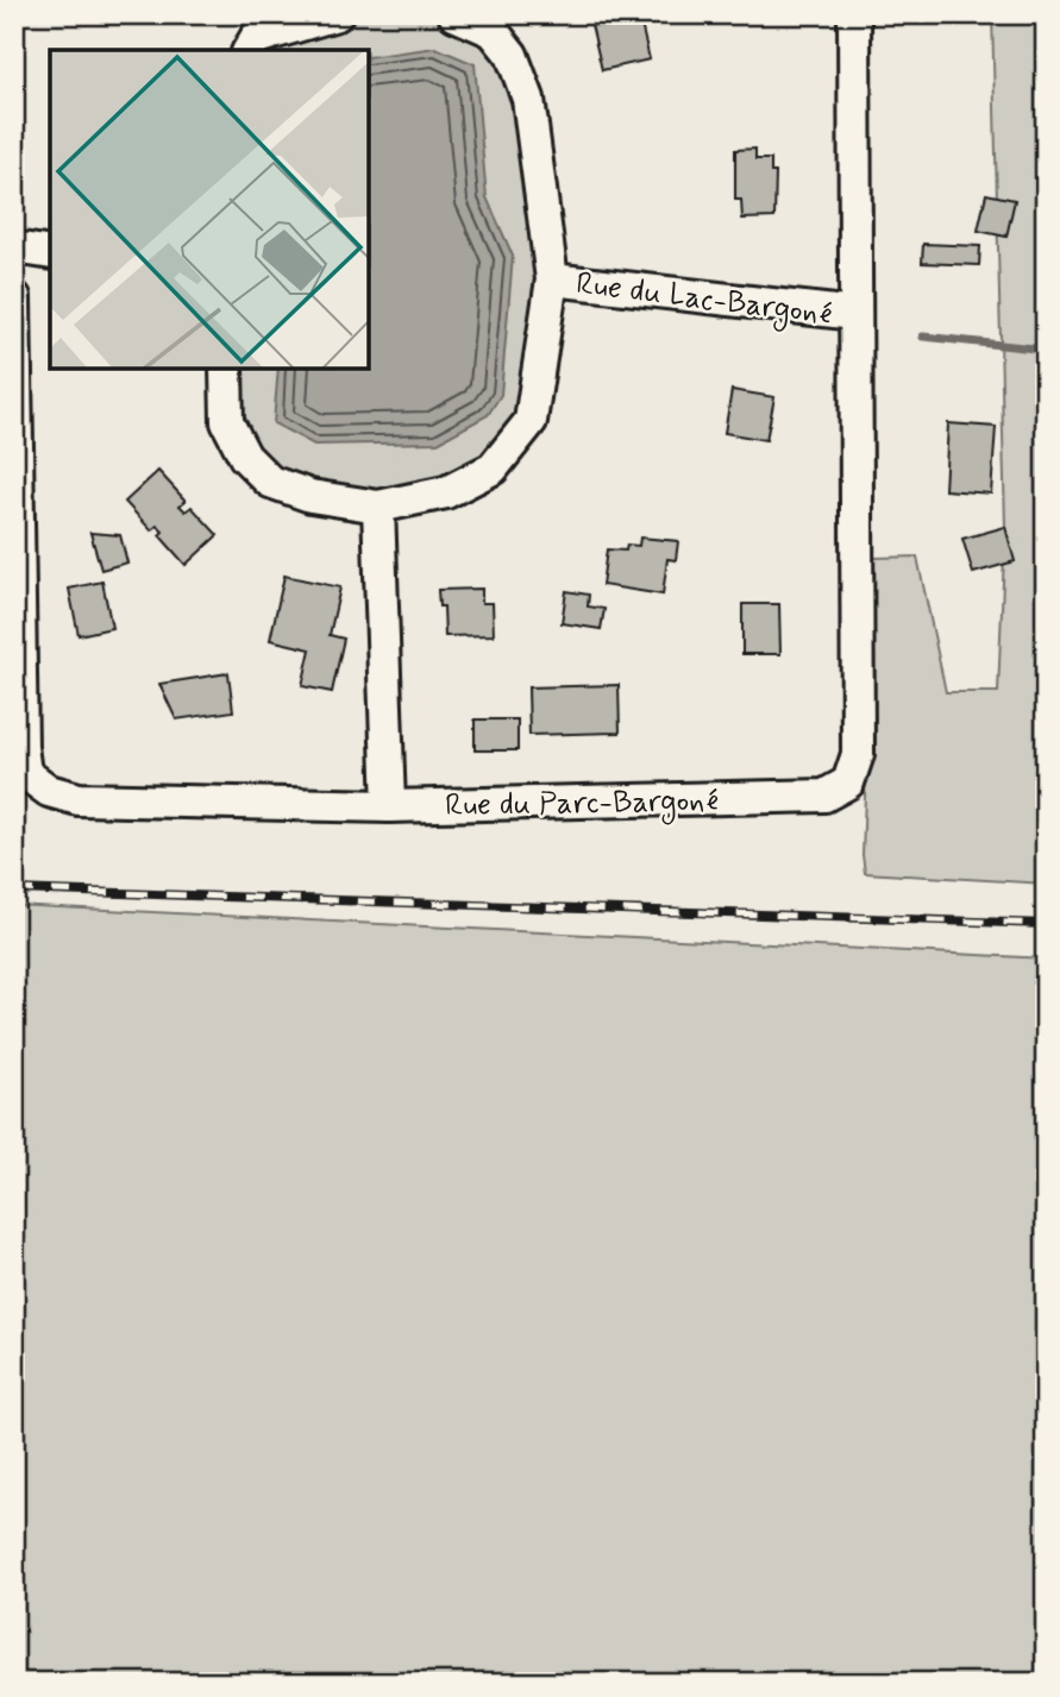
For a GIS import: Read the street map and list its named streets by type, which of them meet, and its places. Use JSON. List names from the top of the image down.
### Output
{
  "streets": {
    "street": ["Rue du Lac-Bargoné", "Rue du Parc-Bargoné"]
  },
  "crossings": [
    ["Rue du Lac-Bargoné", "Rue du Parc-Bargoné"]
  ]
}
